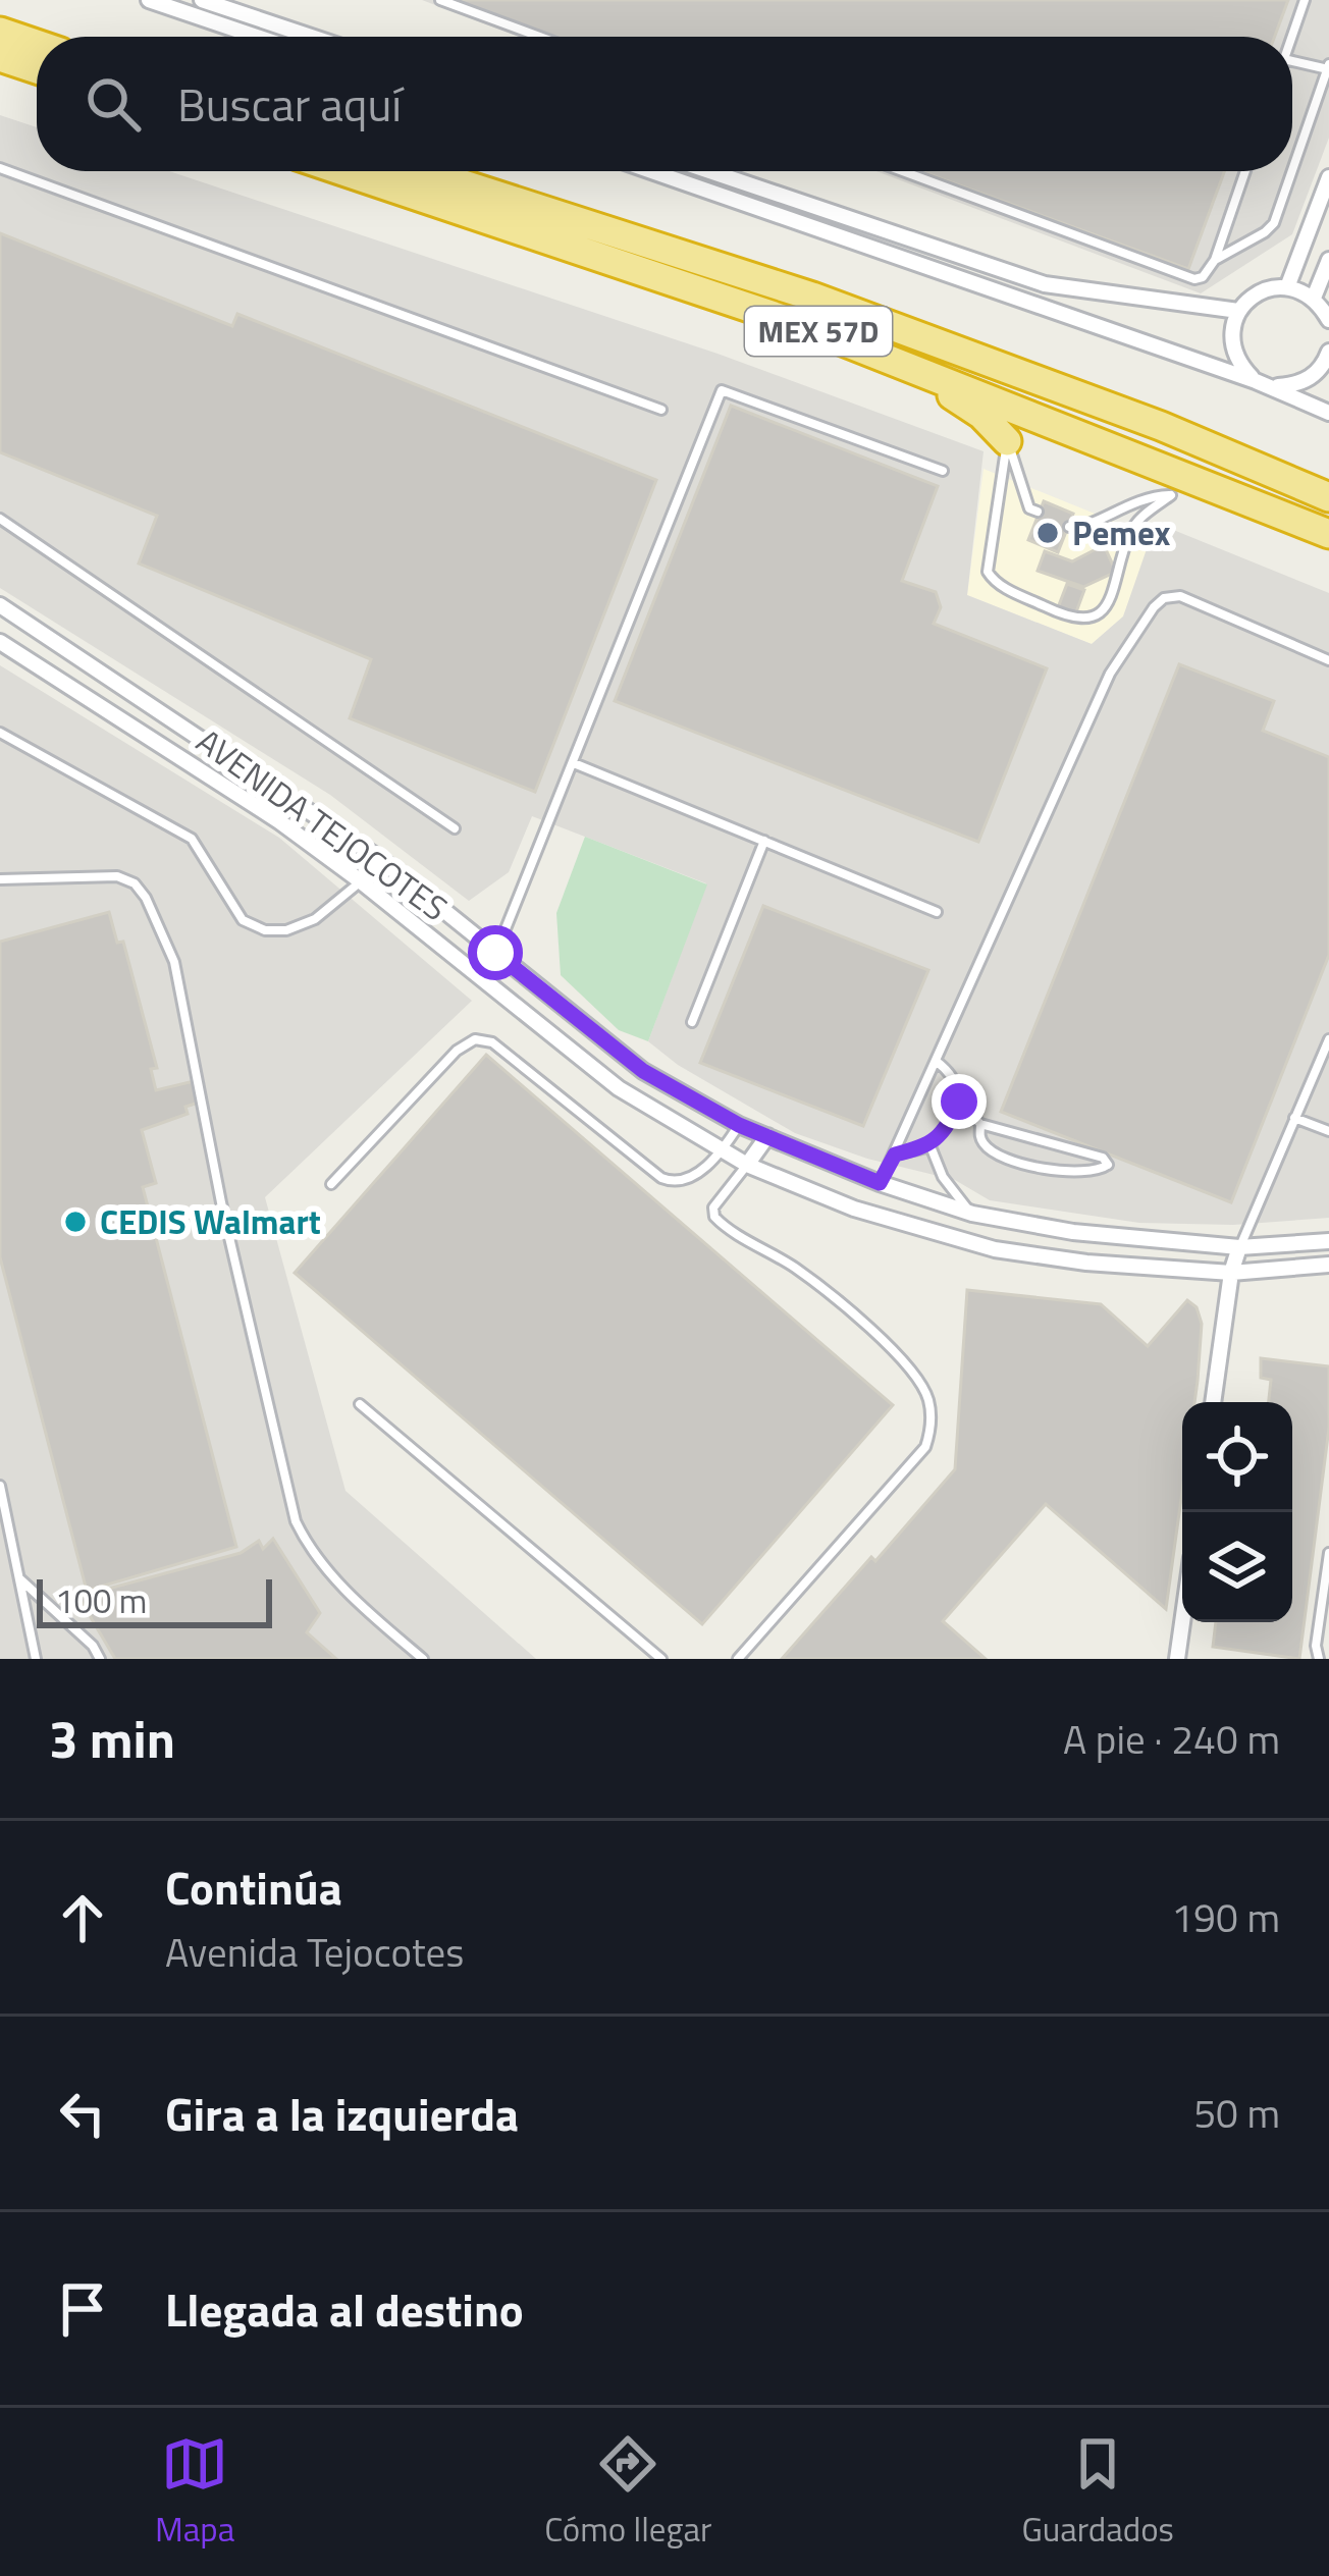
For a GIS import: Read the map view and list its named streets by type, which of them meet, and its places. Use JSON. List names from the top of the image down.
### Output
{
  "streets": {
    "highway": ["MEX 57D"],
    "street": ["AVENIDA TEJOCOTES"]
  },
  "places": ["Pemex", "CEDIS Walmart"],
  "scale_bar": "100 m",
  "page": {
    "search": "Buscar aquí",
    "scale": "100 m",
    "heading": ["3 min", "A pie · 240 m"],
    "list": [
      ["Continúa", "Avenida Tejocotes", "190 m"],
      ["Gira a la izquierda", "50 m"],
      "Llegada al destino"
    ],
    "nav": ["Mapa", "Cómo llegar", "Guardados"]
  }
}
